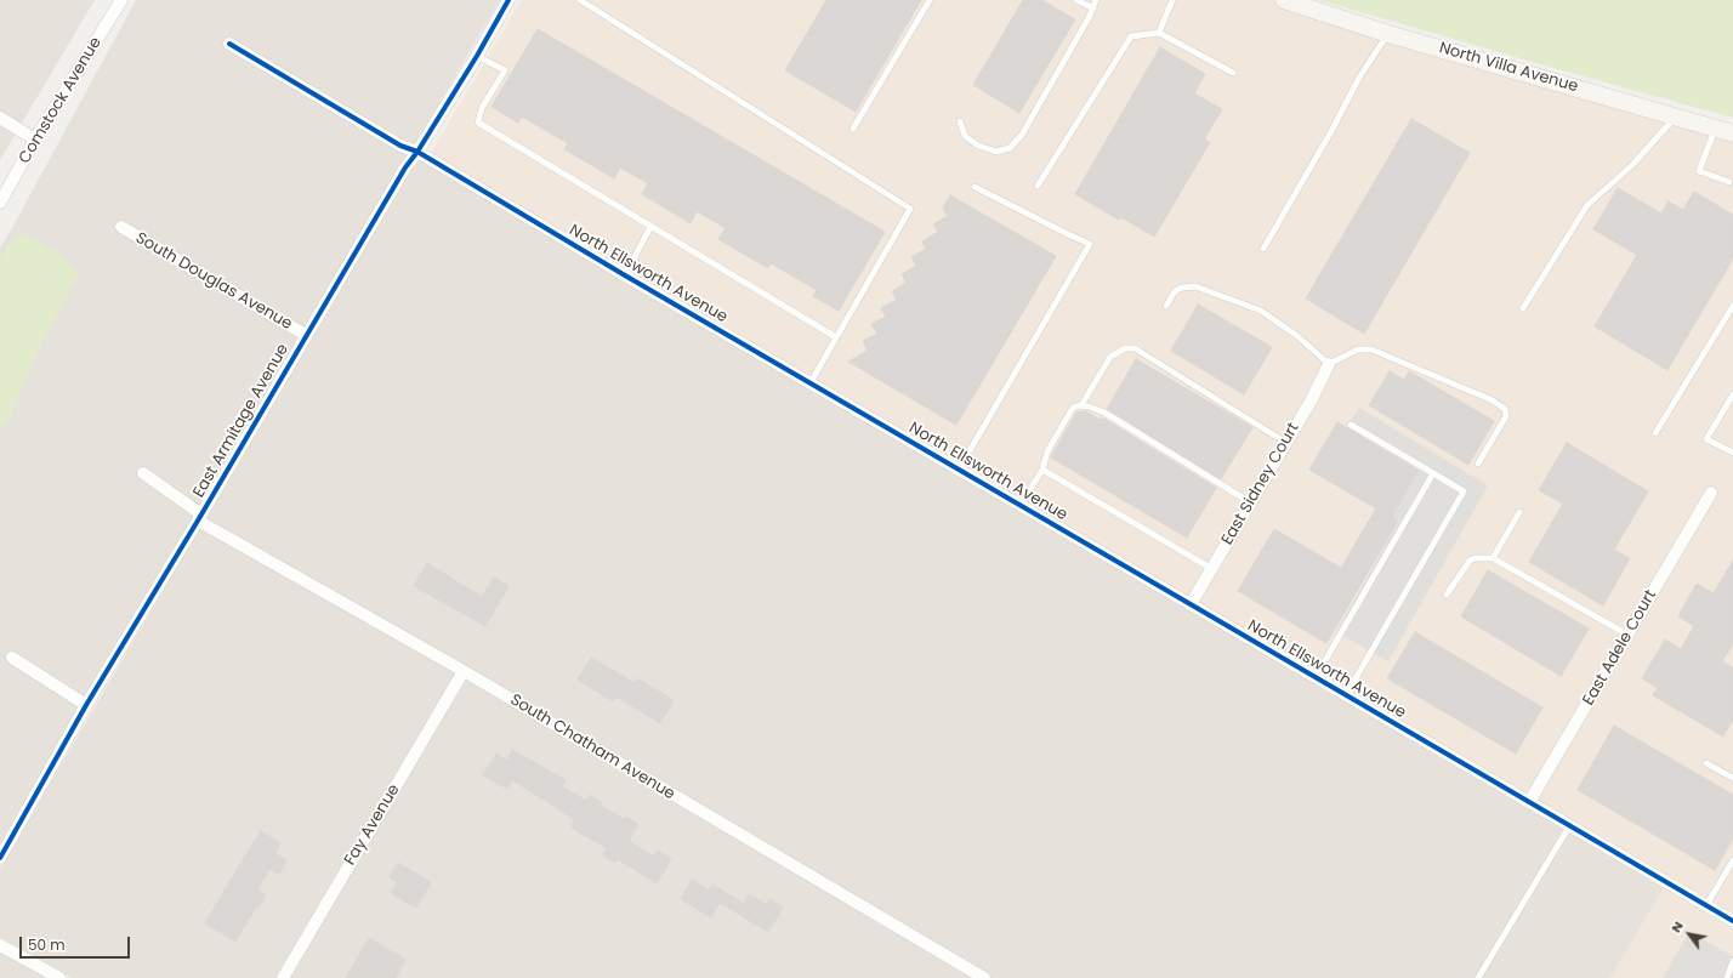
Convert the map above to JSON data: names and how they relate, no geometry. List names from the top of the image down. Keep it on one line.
{"streets":{"main road":["North Villa Avenue"],"street":["Comstock Avenue","North Ellsworth Avenue","South Douglas Avenue","East Armitage Avenue","East Sidney Court","East Adele Court","South Chatham Avenue","Fay Avenue"]},"crossings":[["North Ellsworth Avenue","East Armitage Avenue"],["North Ellsworth Avenue","East Sidney Court"],["North Ellsworth Avenue","East Adele Court"],["South Douglas Avenue","East Armitage Avenue"],["East Armitage Avenue","South Chatham Avenue"],["South Chatham Avenue","Fay Avenue"]],"scale_bar":"50 m","north":"top left"}
